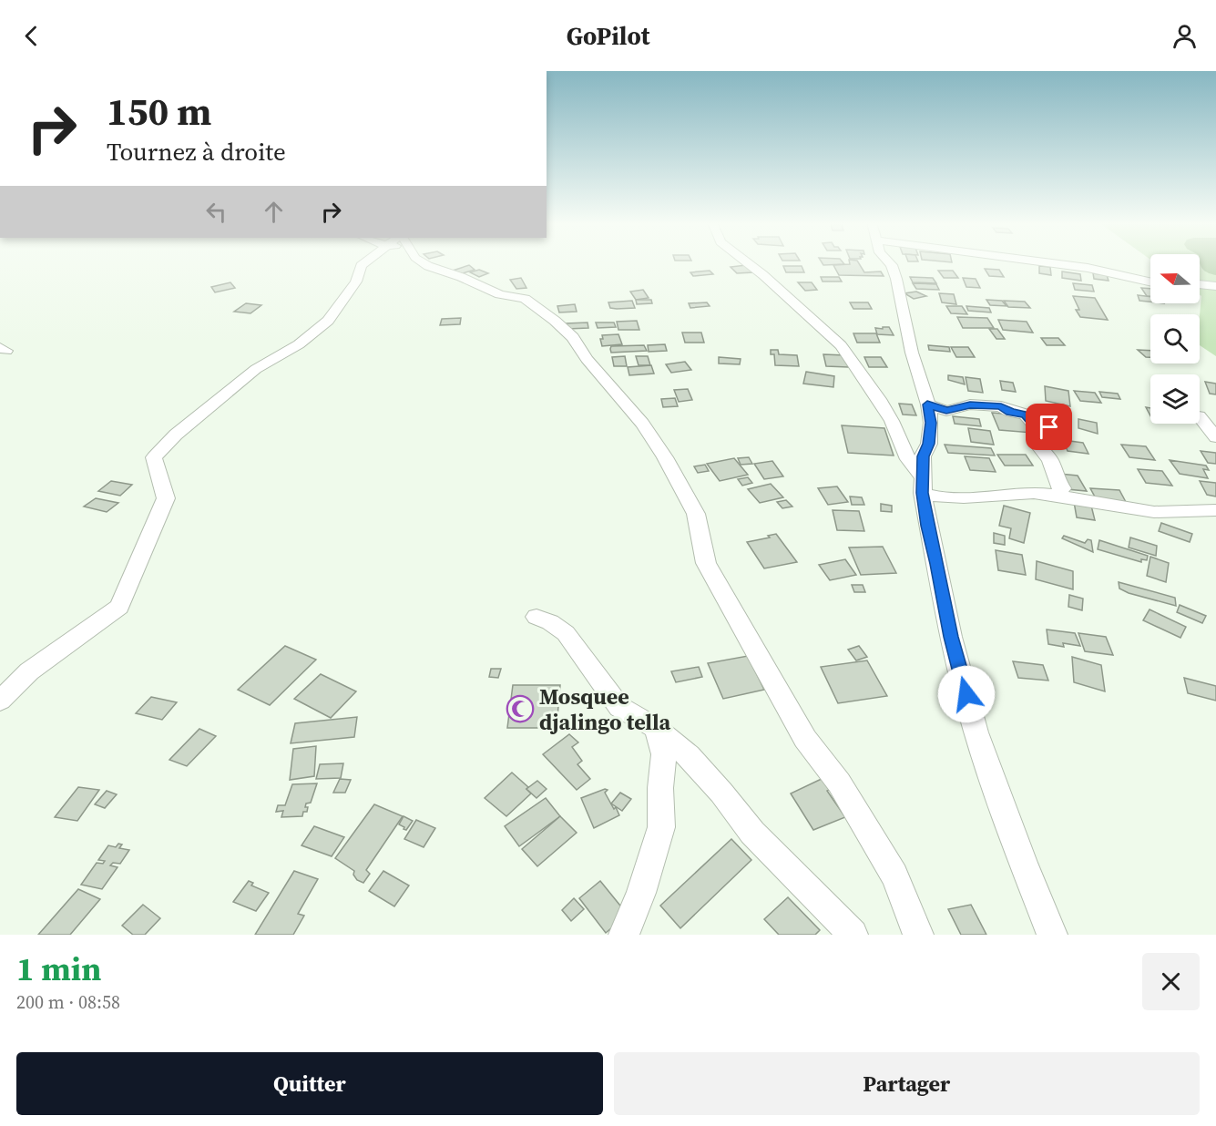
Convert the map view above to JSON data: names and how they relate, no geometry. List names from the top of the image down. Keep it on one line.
{"places":{"mosque":["Mosquee djalingo tella"]},"north":"left","page":{"header":"GoPilot","turn":["150 m","Tournez à droite"],"heading":["1 min","200 m · 08:58"],"buttons":["Quitter","Partager"]}}
